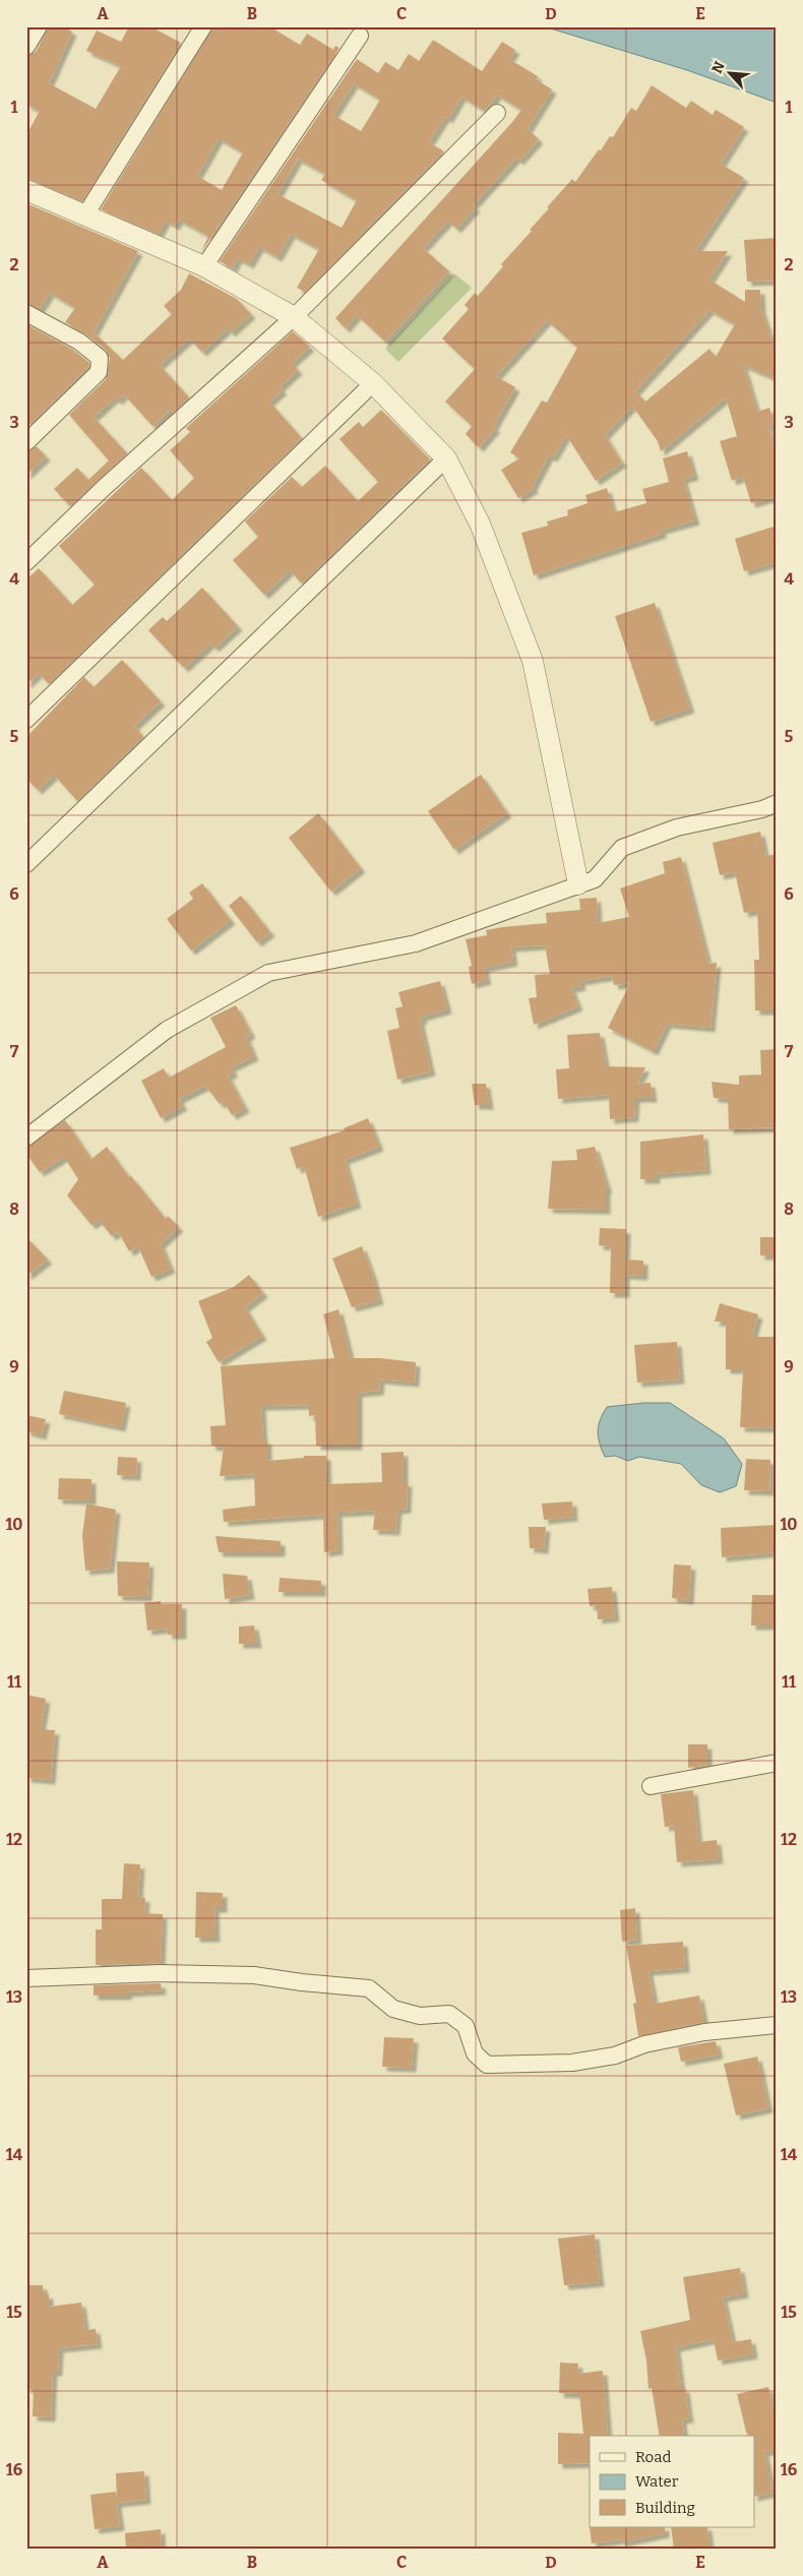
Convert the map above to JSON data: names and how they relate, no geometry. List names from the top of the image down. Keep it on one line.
{"legend":["Road","Water","Building"],"north":"top left","grid":{"columns":["A","B","C","D","E"],"rows":["1","2","3","4","5","6","7","8","9","10","11","12","13","14","15","16"]}}
